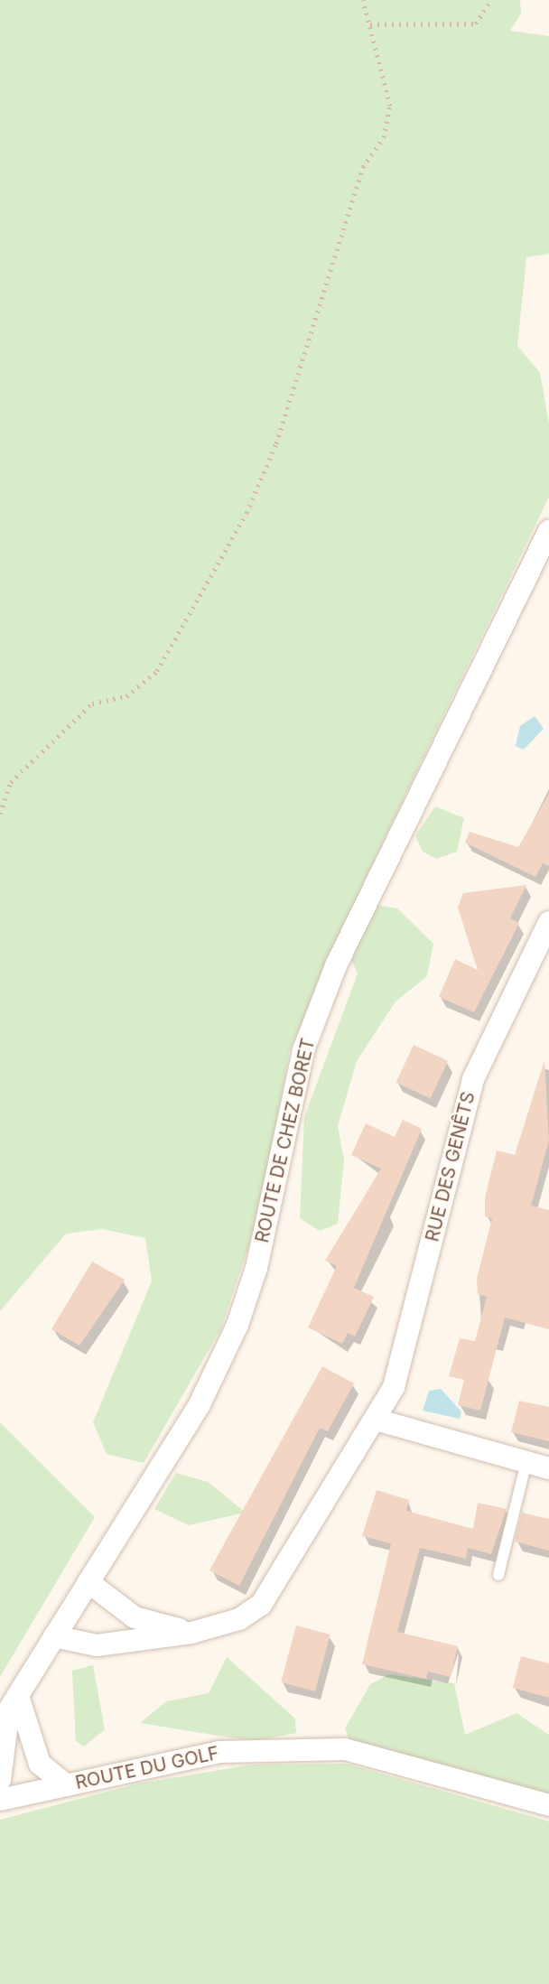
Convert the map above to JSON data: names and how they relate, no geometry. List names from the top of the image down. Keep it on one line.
{"streets":{"street":["ROUTE DE CHEZ BORET","RUE DES GENÊTS","ROUTE DU GOLF"]},"crossings":[["ROUTE DE CHEZ BORET","RUE DES GENÊTS"]]}
